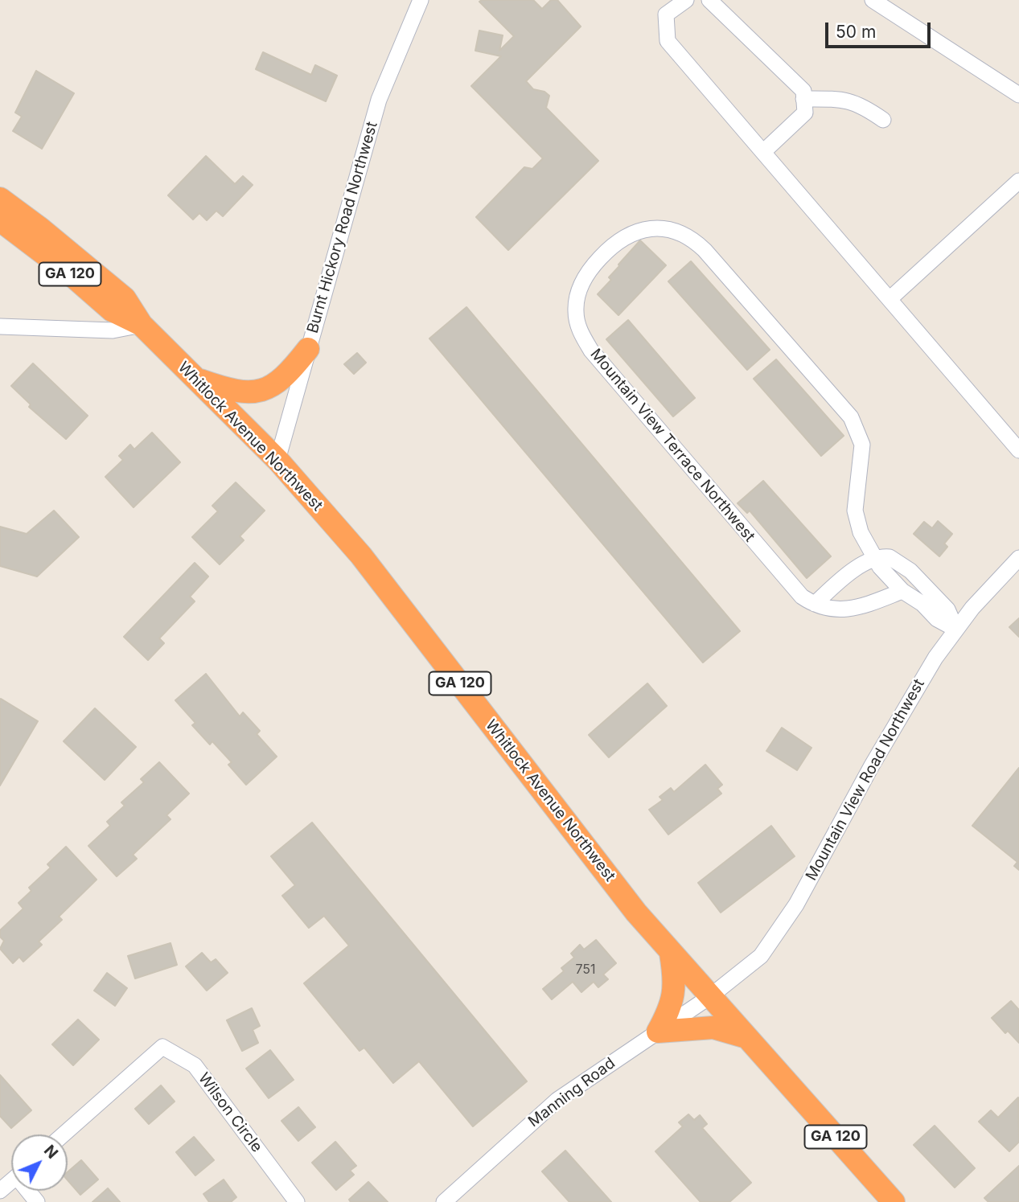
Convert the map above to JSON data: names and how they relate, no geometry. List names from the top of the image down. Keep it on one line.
{"streets":{"highway":["GA 120","Whitlock Avenue Northwest"],"street":["Burnt Hickory Road Northwest","Mountain View Terrace Northwest","Mountain View Road Northwest","Manning Road","Wilson Circle"]},"crossings":[["Burnt Hickory Road Northwest","Whitlock Avenue Northwest"],["Whitlock Avenue Northwest","Mountain View Road Northwest"],["Whitlock Avenue Northwest","Manning Road"],["Mountain View Terrace Northwest","Mountain View Road Northwest"],["Mountain View Road Northwest","Manning Road"]],"house_numbers":["751"],"scale_bar":"50 m","north":"top right"}
